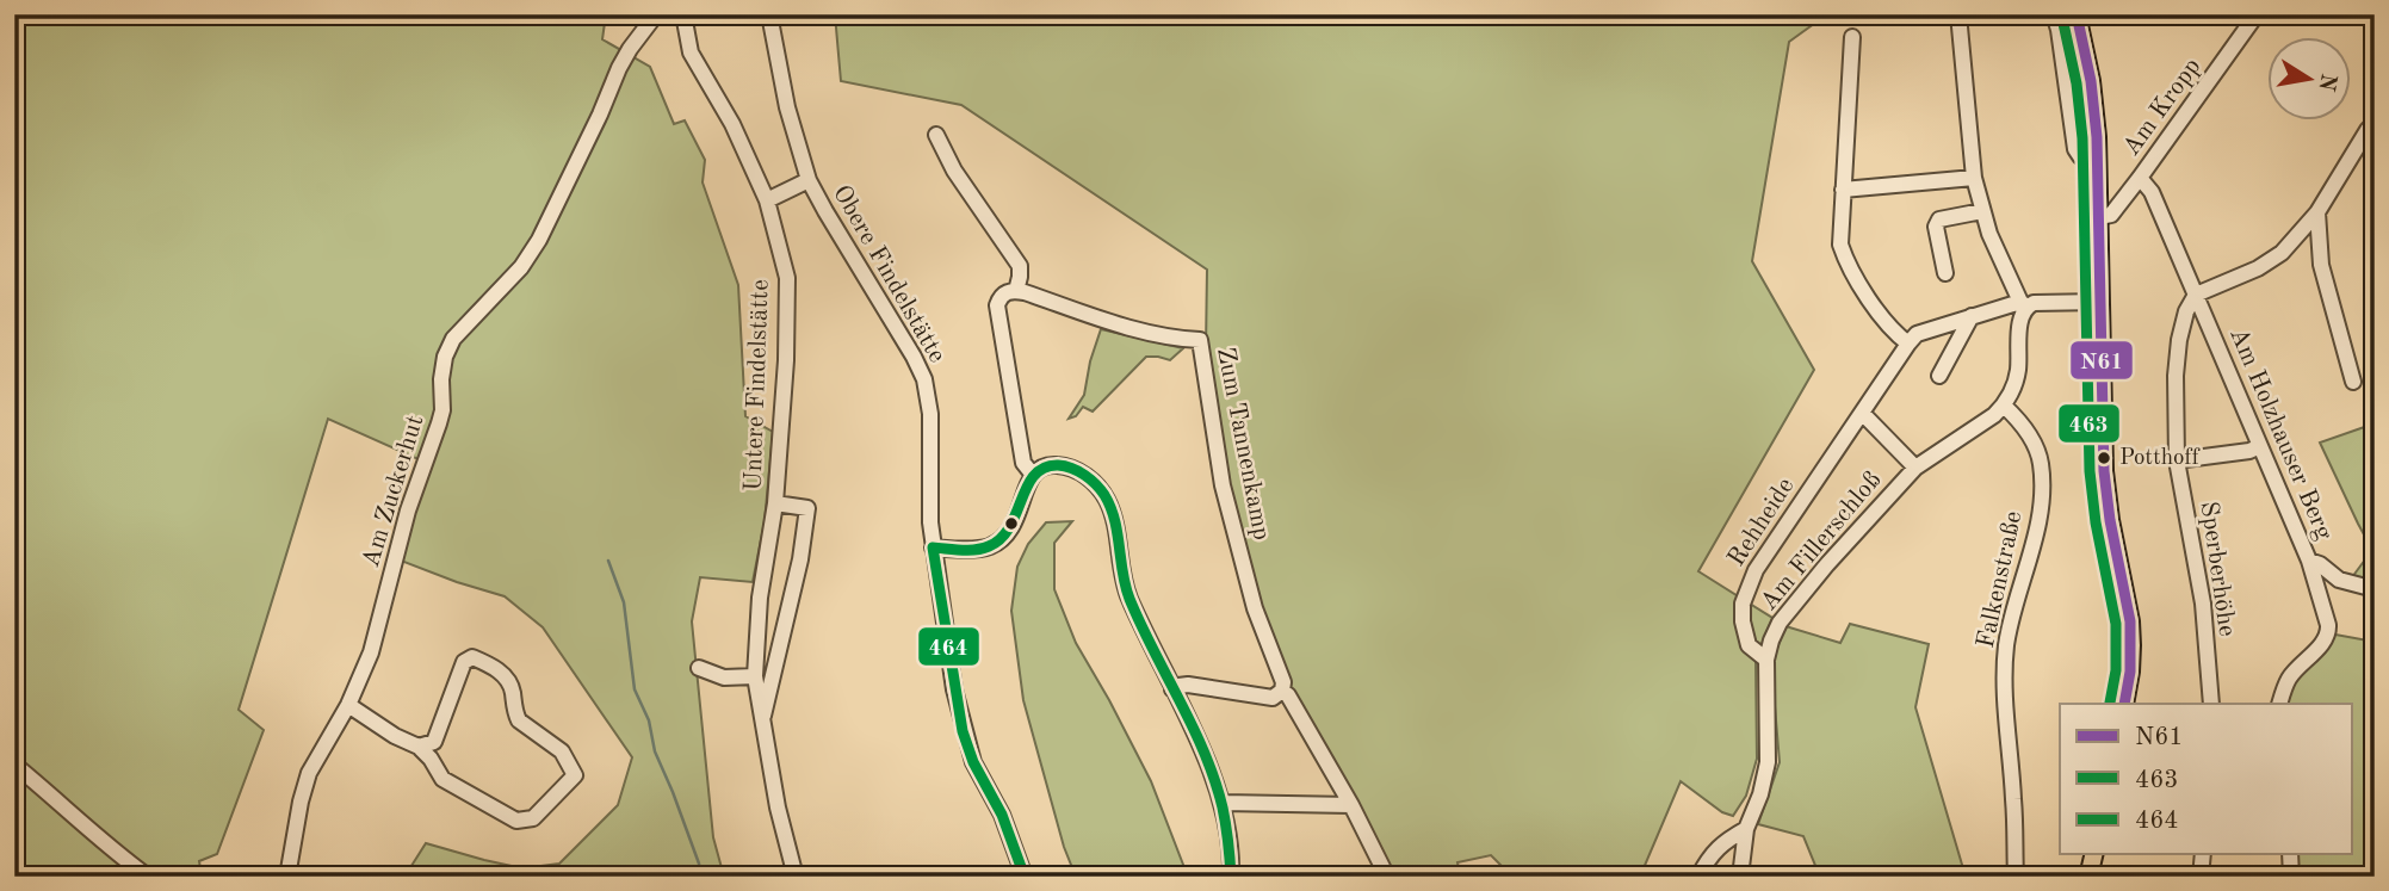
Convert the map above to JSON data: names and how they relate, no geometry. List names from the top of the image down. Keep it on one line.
{"streets":{"street":["Am Kropp","Obere Findelstätte","Untere Findelstätte","Am Holzhauser Berg","Zum Tannenkamp","Am Zuckerhut","Rehheide","Am Fillerschloß","Sperberhöhe","Falkenstraße"]},"crossings":[["Am Kropp","Am Holzhauser Berg"],["Obere Findelstätte","Untere Findelstätte"],["Am Holzhauser Berg","Sperberhöhe"],["Rehheide","Am Fillerschloß"],["Am Fillerschloß","Falkenstraße"]],"places":["Potthoff"],"lines":["transit line N61","transit line 463","transit line 464"],"legend":["N61","463","464"],"north":"right"}
